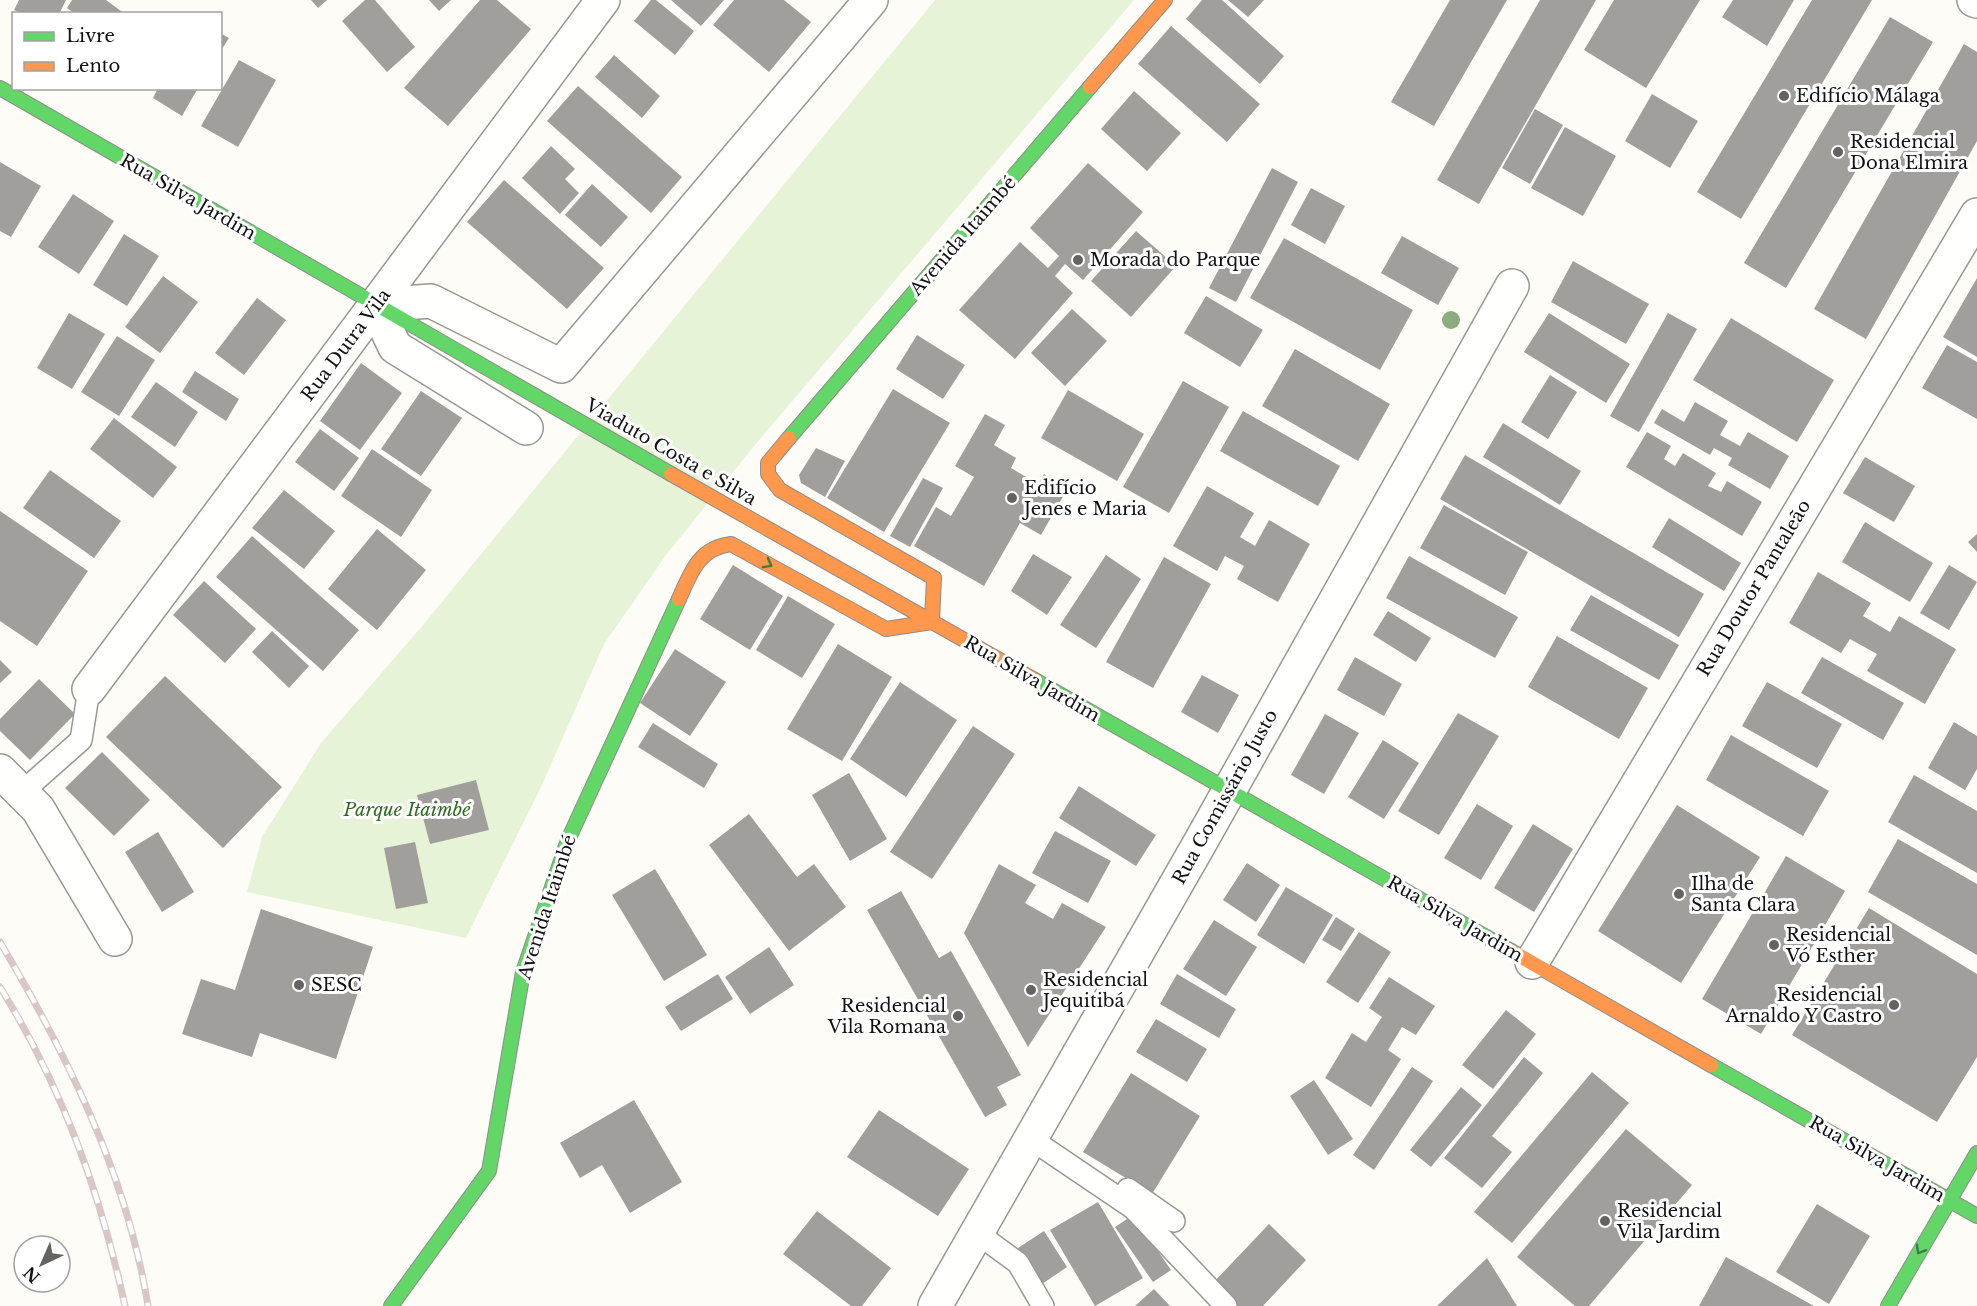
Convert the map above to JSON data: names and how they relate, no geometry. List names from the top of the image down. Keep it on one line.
{"streets":{"street":["Rua Silva Jardim","Avenida Itaimbé","Rua Dutra Vila","Viaduto Costa e Silva","Rua Doutor Pantaleão","Rua Comissário Justo"]},"crossings":[["Rua Silva Jardim","Avenida Itaimbé"],["Rua Silva Jardim","Rua Dutra Vila"],["Rua Silva Jardim","Viaduto Costa e Silva"],["Rua Silva Jardim","Rua Doutor Pantaleão"],["Rua Silva Jardim","Rua Comissário Justo"]],"one_way":["Avenida Itaimbé"],"parks":["Parque Itaimbé"],"places":["Edifício Málaga","Residencial Dona Elmira","Morada do Parque","Edifício Jenes e Maria","Ilha de Santa Clara","Residencial Vó Esther","SESC","Residencial Jequitibá","Residencial Arnaldo Y Castro","Residencial Vila Romana","Residencial Vila Jardim"],"legend":["Livre","Lento"],"north":"bottom left"}
